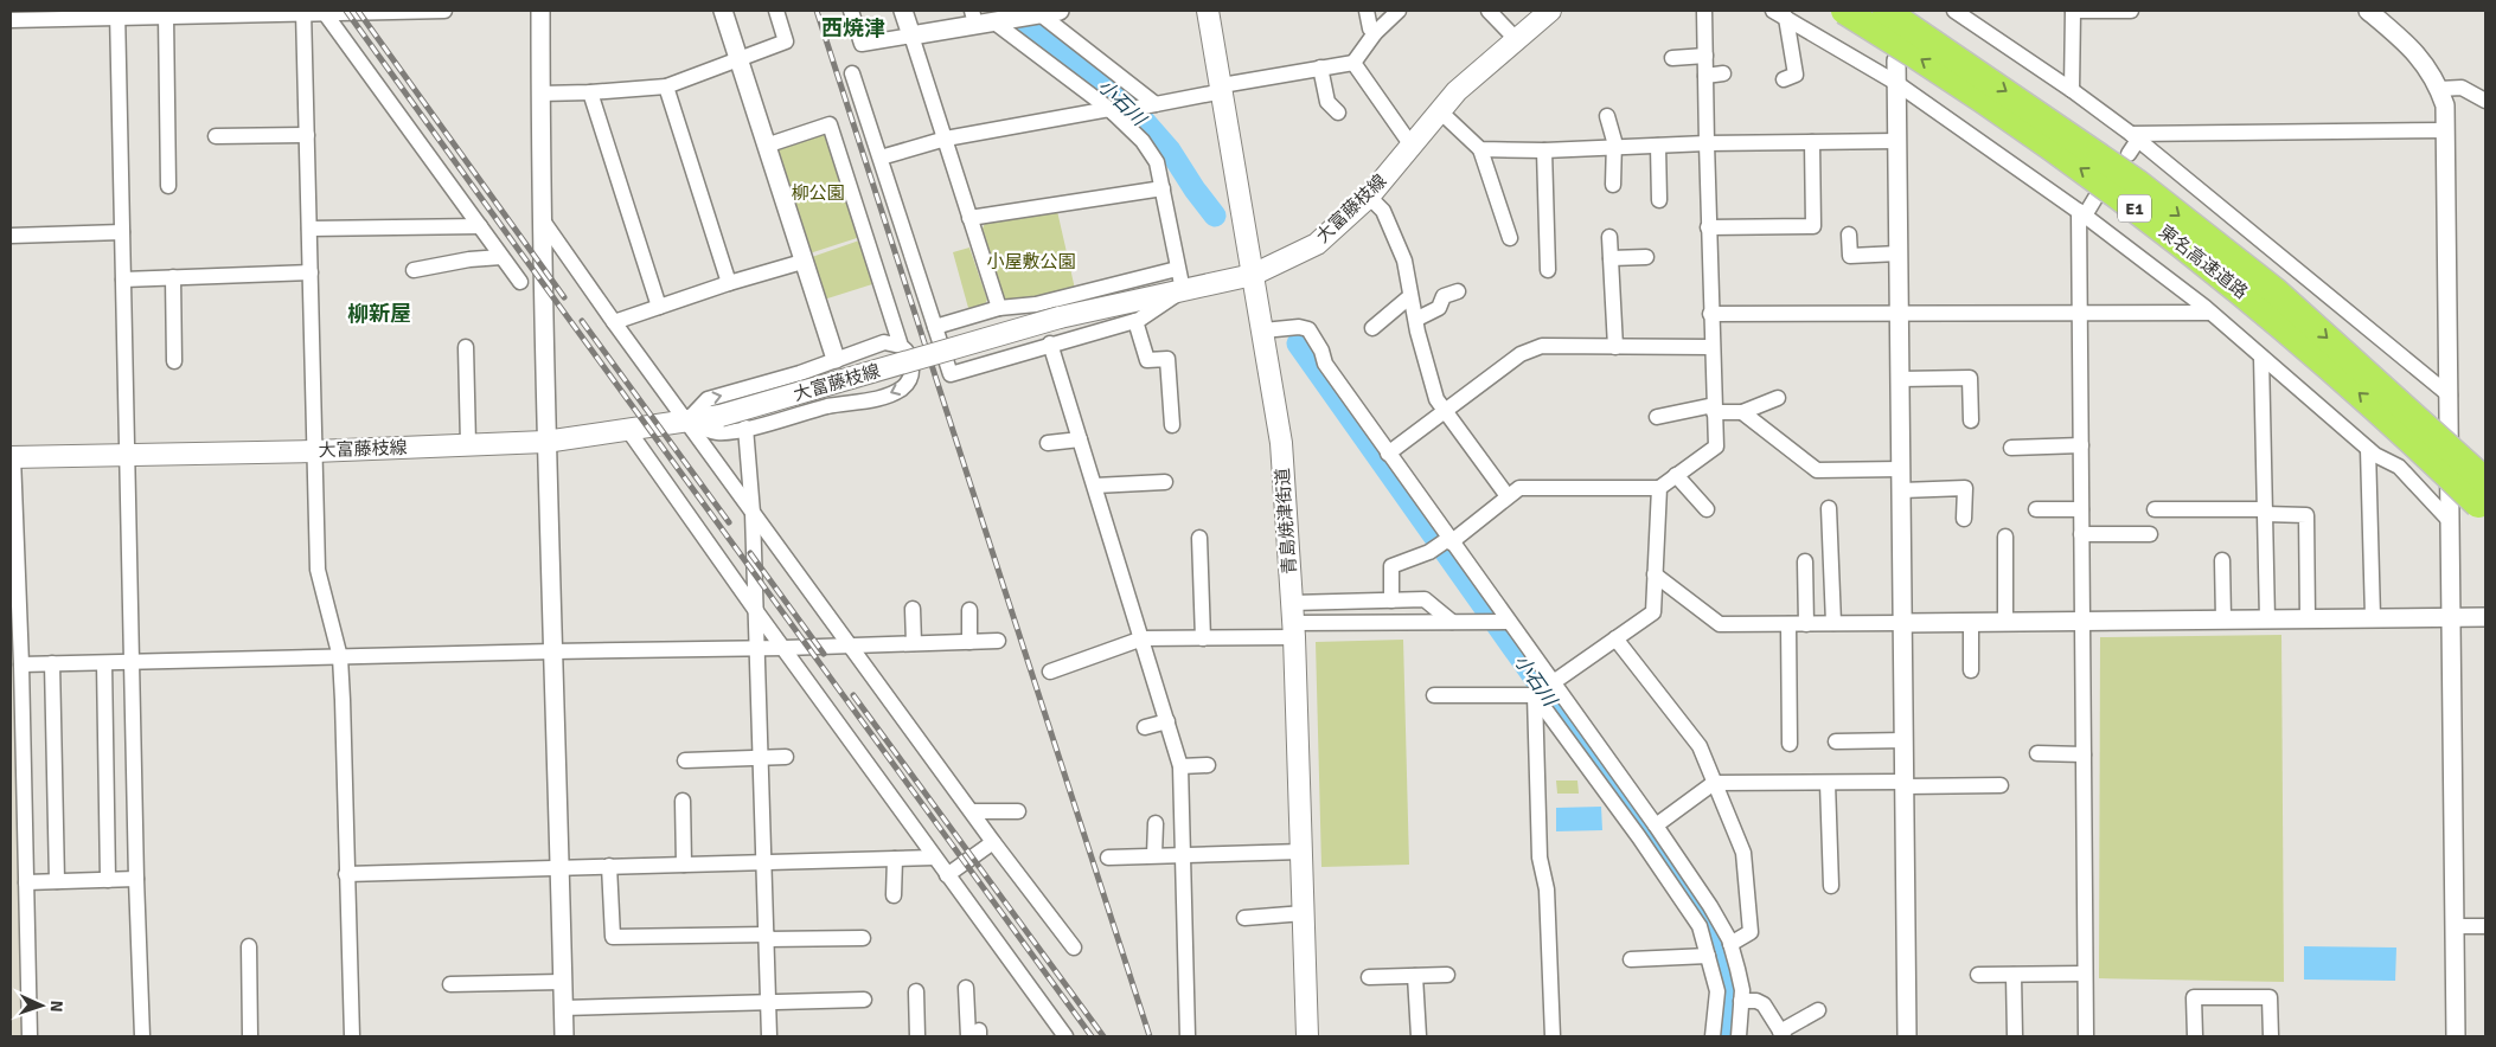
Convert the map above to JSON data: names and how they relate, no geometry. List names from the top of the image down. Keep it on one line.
{"streets":{"highway":["E1","東名高速道路"],"main road":["大富藤枝線","青島焼津街道"]},"crossings":[["大富藤枝線","青島焼津街道"]],"districts":["西焼津","柳新屋"],"water":["小石川"],"parks":["柳公園","小屋敷公園"],"north":"right"}
